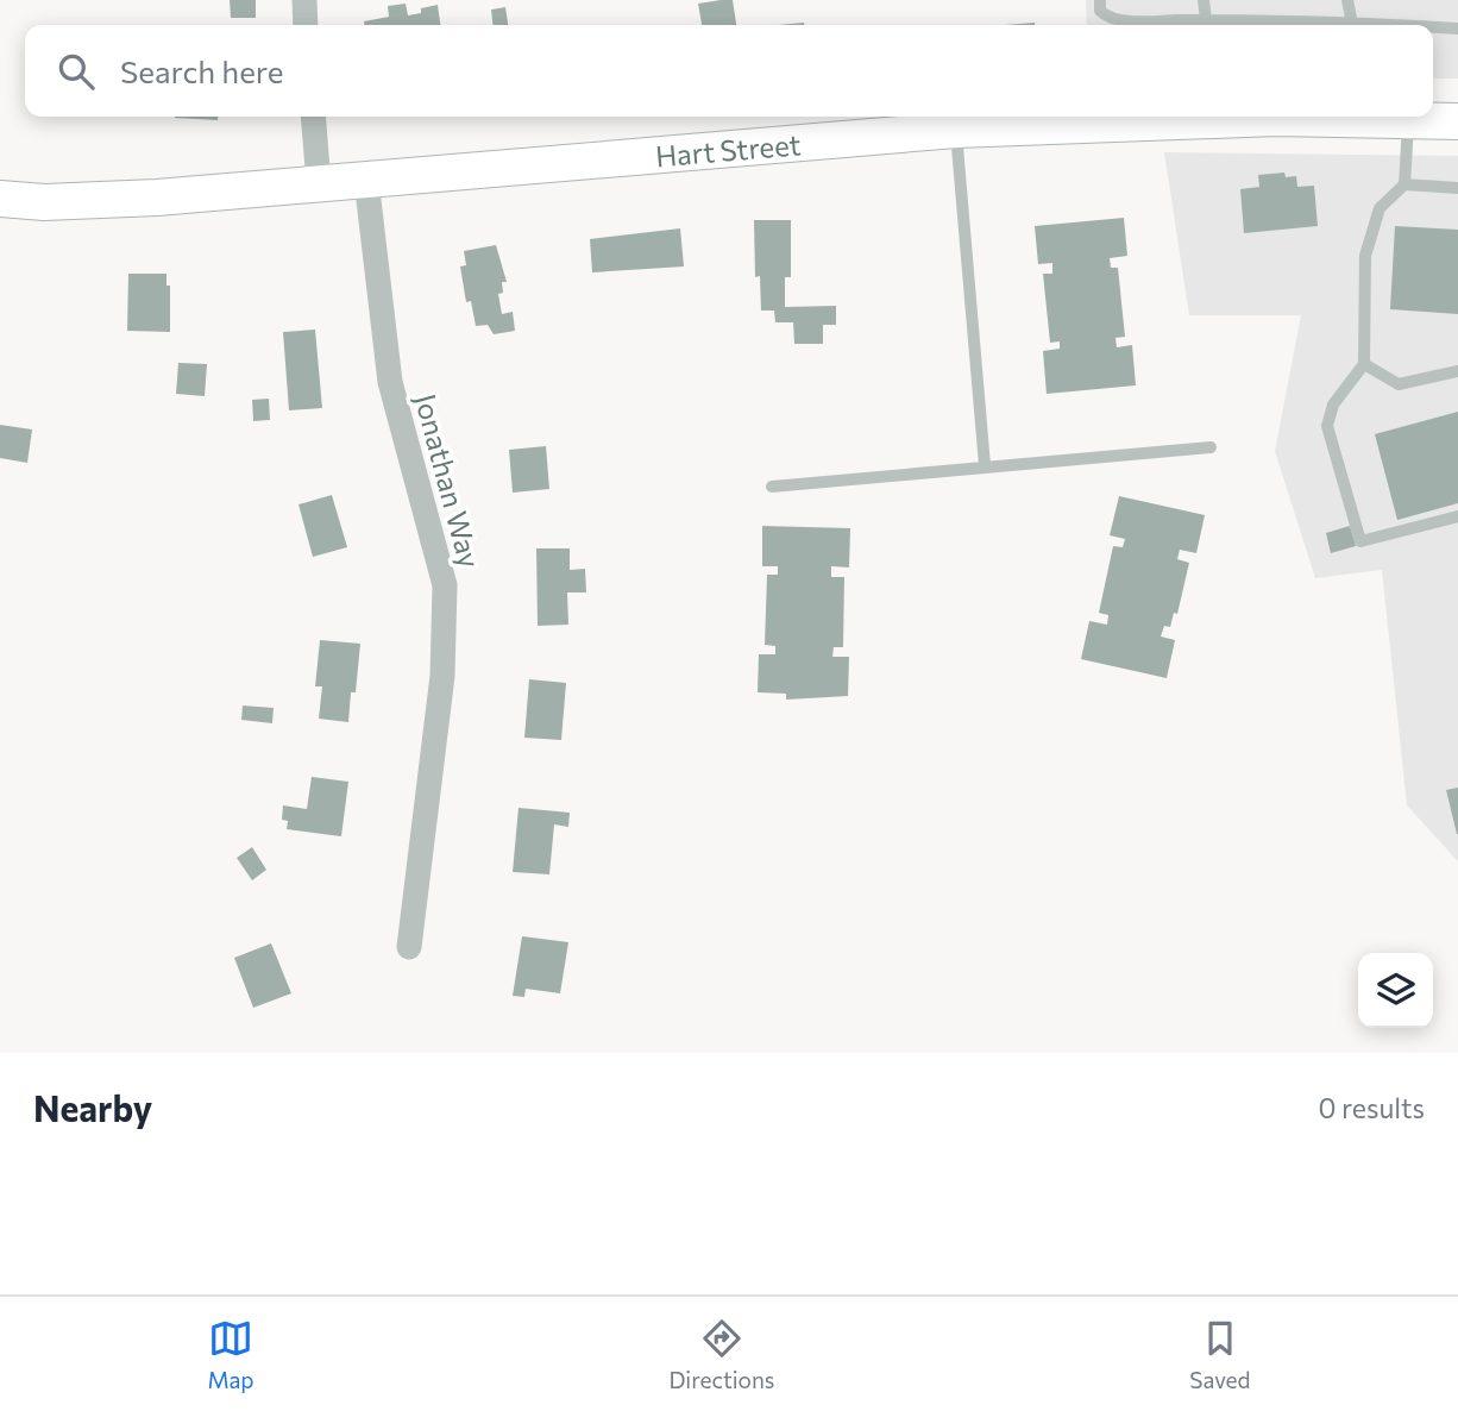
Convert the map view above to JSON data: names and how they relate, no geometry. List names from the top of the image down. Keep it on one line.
{"streets":{"street":["Hart Street","Jonathan Way"]},"crossings":[["Hart Street","Jonathan Way"]],"page":{"search":"Search here","heading":["Nearby","0 results"],"nav":["Map","Directions","Saved"]}}
